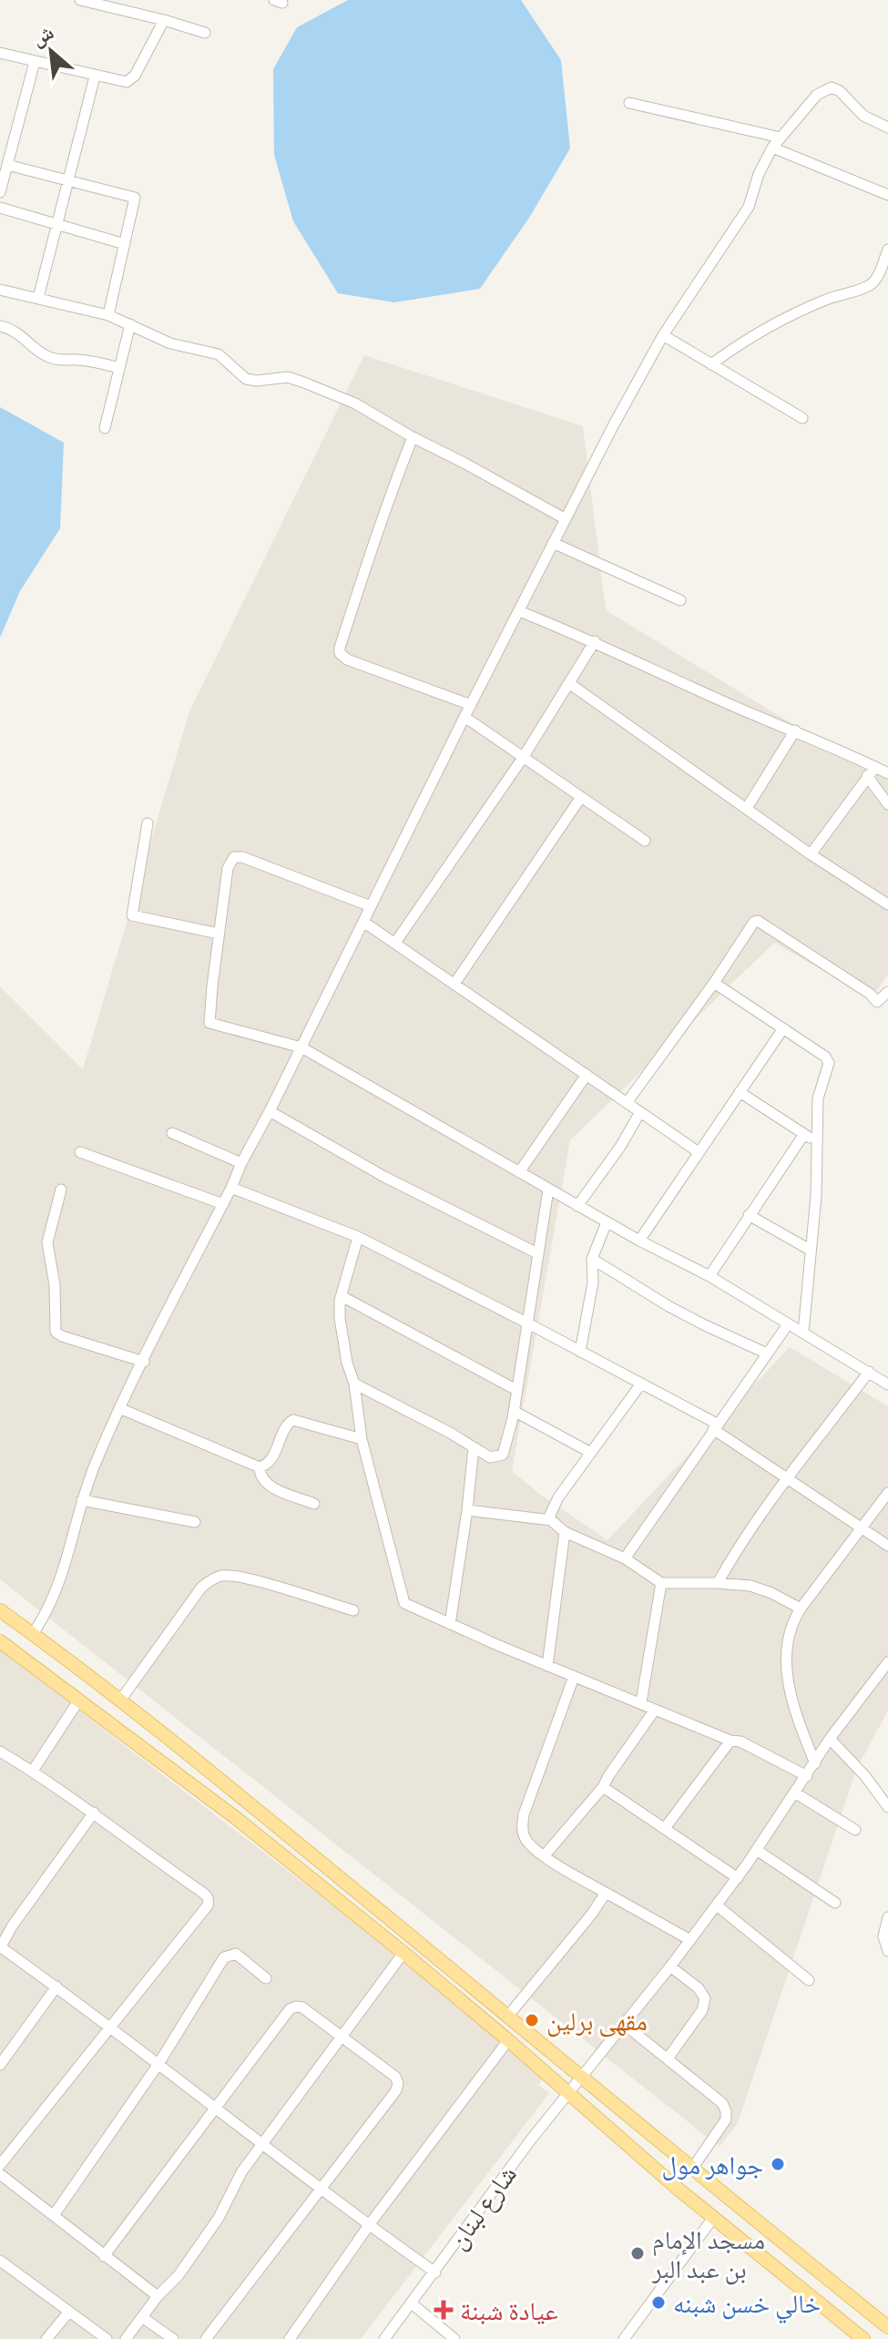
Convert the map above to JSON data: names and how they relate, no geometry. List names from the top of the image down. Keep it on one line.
{"streets":{"street":["شارع لبنان"]},"places":{"other":["مقهى برلين","جواهر مول","مسجد الإمام بن عبد البر","خالي خسن شبنه"],"health":["عيادة شبنة"]},"north":"top left"}
